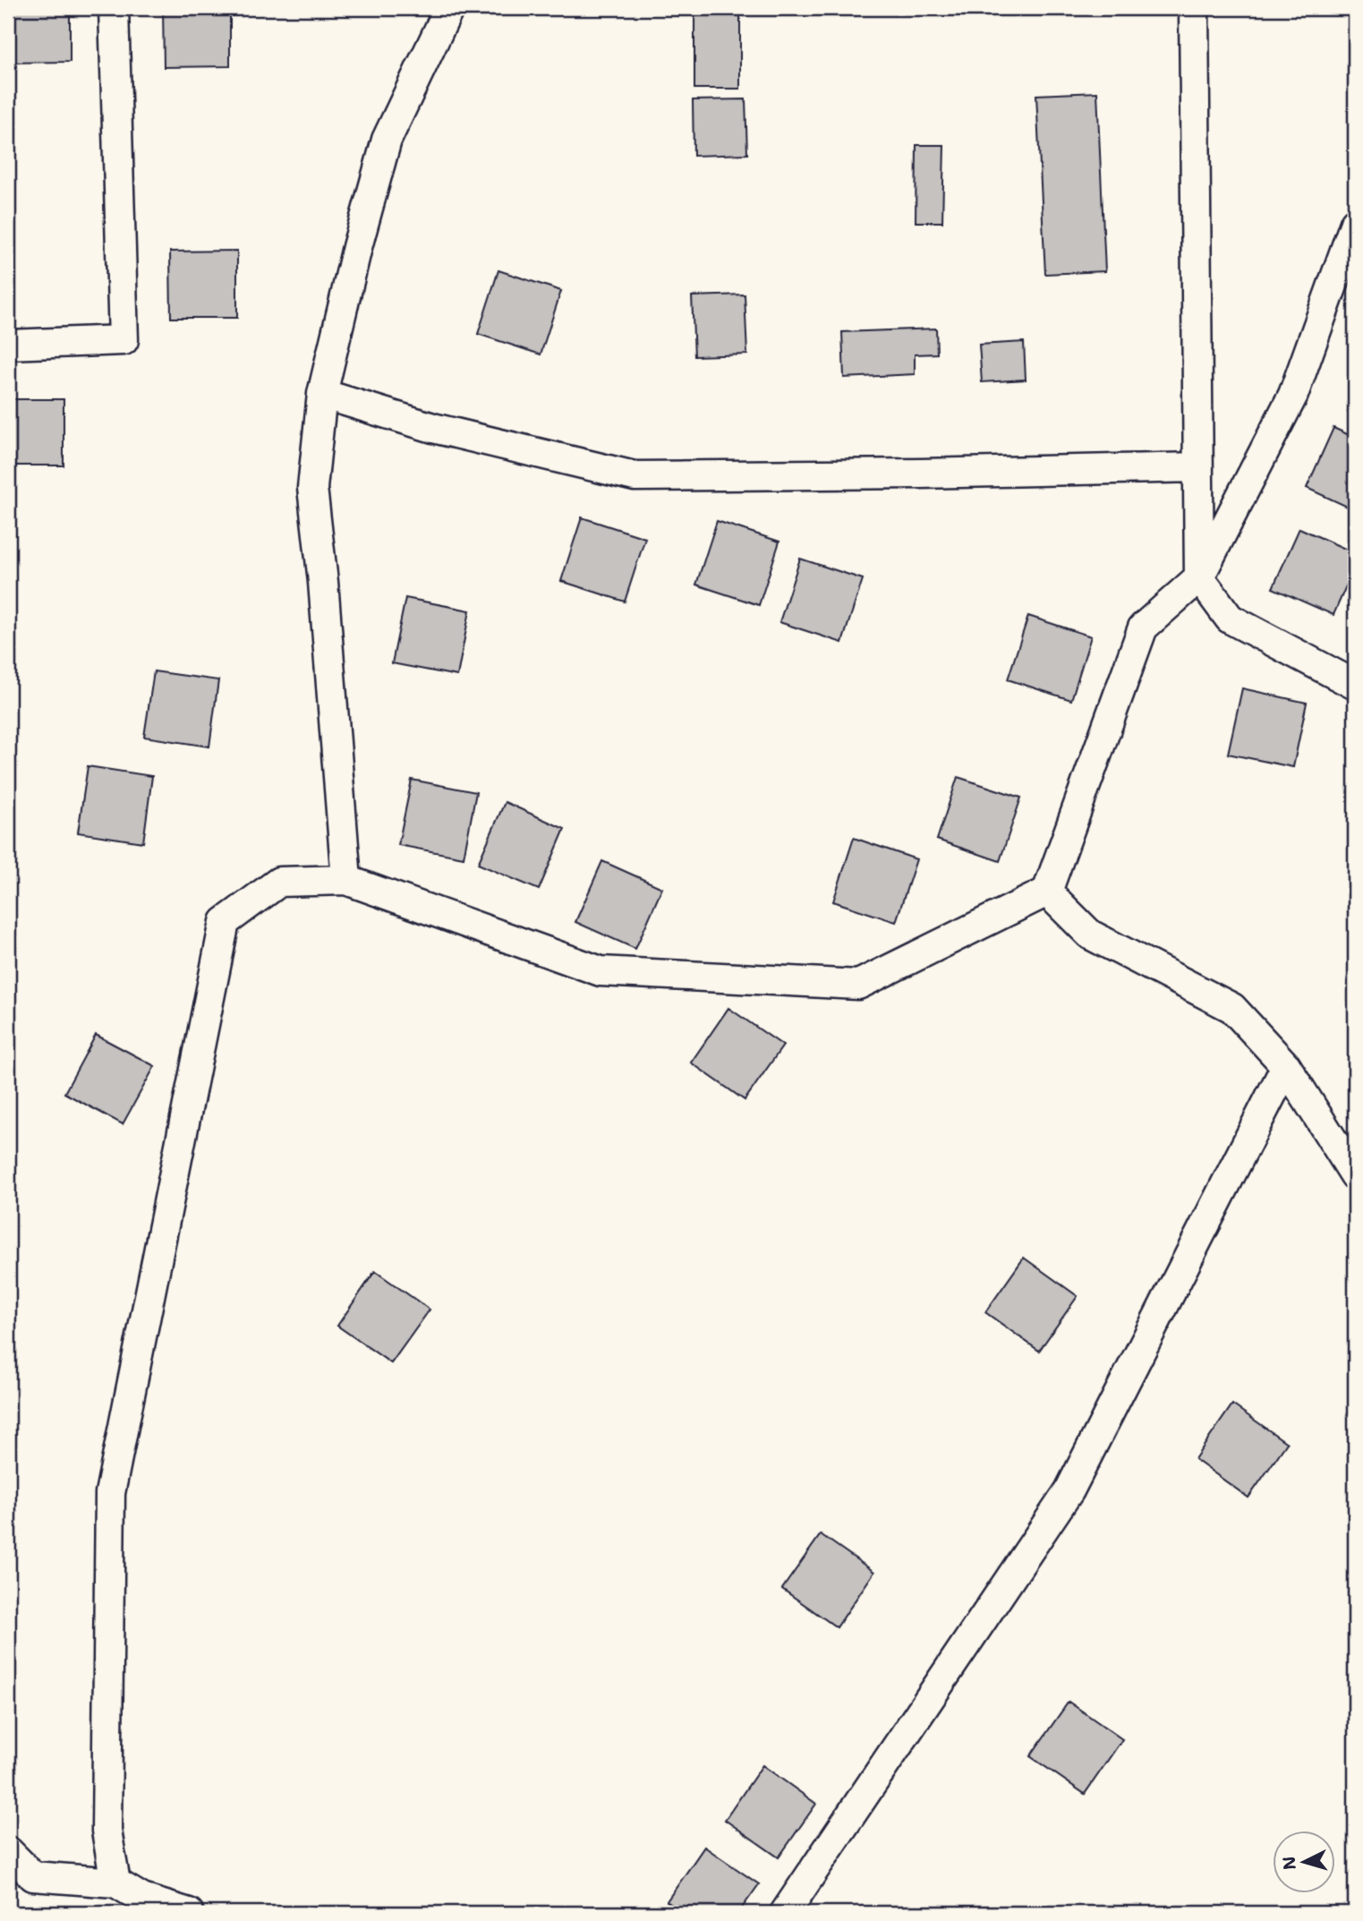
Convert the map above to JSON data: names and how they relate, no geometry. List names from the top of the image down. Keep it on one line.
{"north":"left"}
